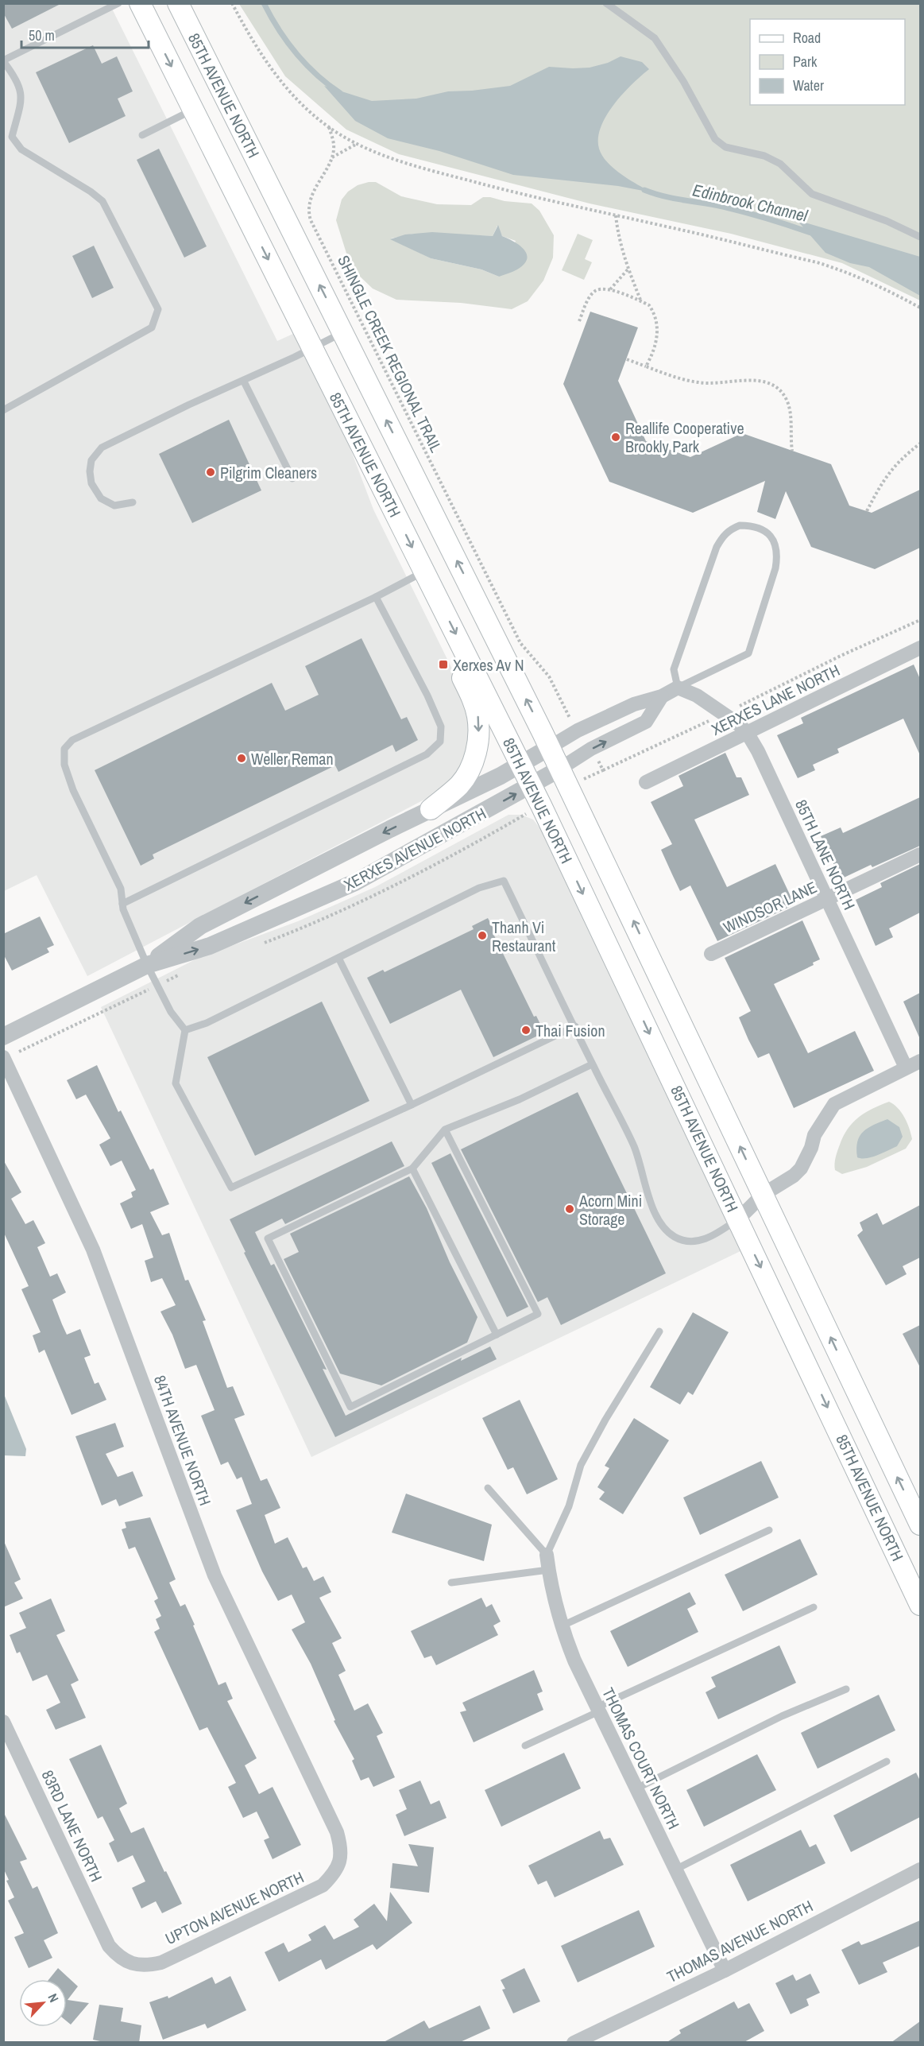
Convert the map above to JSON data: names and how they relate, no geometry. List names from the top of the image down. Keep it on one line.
{"streets":{"main road":["85TH AVENUE NORTH"],"street":["XERXES LANE NORTH","XERXES AVENUE NORTH","85TH LANE NORTH","WINDSOR LANE","84TH AVENUE NORTH","THOMAS COURT NORTH","83RD LANE NORTH","UPTON AVENUE NORTH","THOMAS AVENUE NORTH"],"path":["SHINGLE CREEK REGIONAL TRAIL"]},"crossings":[["85TH AVENUE NORTH","XERXES AVENUE NORTH"],["XERXES LANE NORTH","85TH LANE NORTH"],["XERXES AVENUE NORTH","85TH LANE NORTH"],["85TH LANE NORTH","WINDSOR LANE"],["84TH AVENUE NORTH","UPTON AVENUE NORTH"],["THOMAS COURT NORTH","THOMAS AVENUE NORTH"],["83RD LANE NORTH","UPTON AVENUE NORTH"]],"water":["Edinbrook Channel"],"places":{"other":["Reallife Cooperative Brookly Park","Pilgrim Cleaners","Weller Reman","Thanh Vi Restaurant","Thai Fusion","Acorn Mini Storage"],"transit":["Xerxes Av N"]},"legend":["Road","Park","Water"],"scale_bar":"50 m","north":"top right"}
